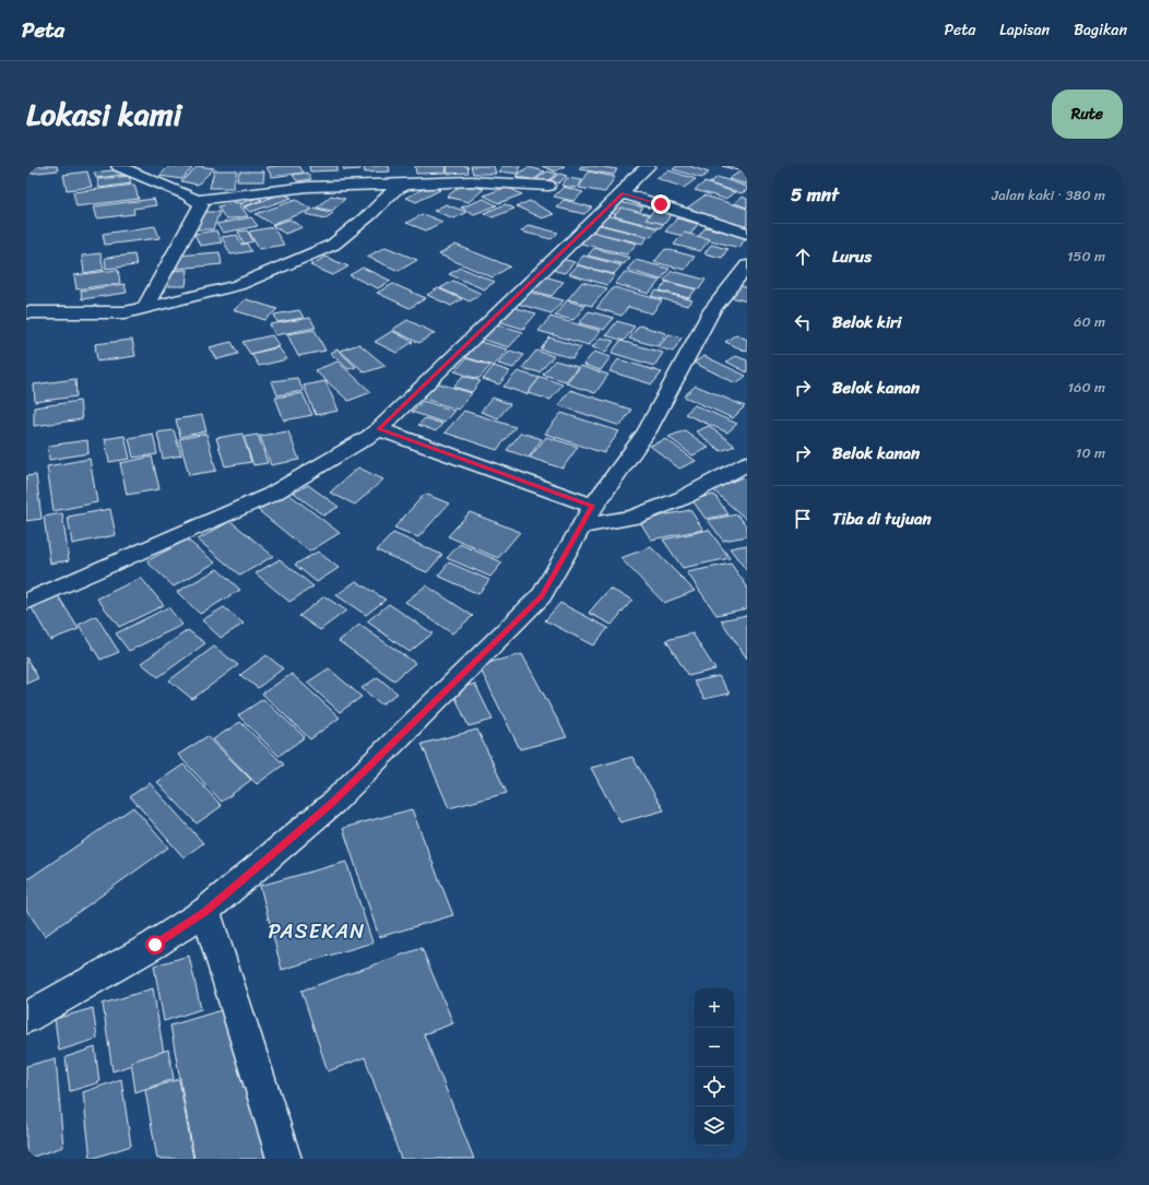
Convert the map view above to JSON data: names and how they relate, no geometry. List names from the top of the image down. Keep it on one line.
{"districts":["PASEKAN"],"page":{"header":"Peta","nav":["Peta","Lapisan","Bagikan"],"title":"Lokasi kami","buttons":"Rute","heading":["5 mnt","Jalan kaki · 380 m"],"list":[["Lurus","150 m"],["Belok kiri","60 m"],["Belok kanan","160 m"],["Belok kanan","10 m"],"Tiba di tujuan"],"map_buttons":["+","−"]}}
